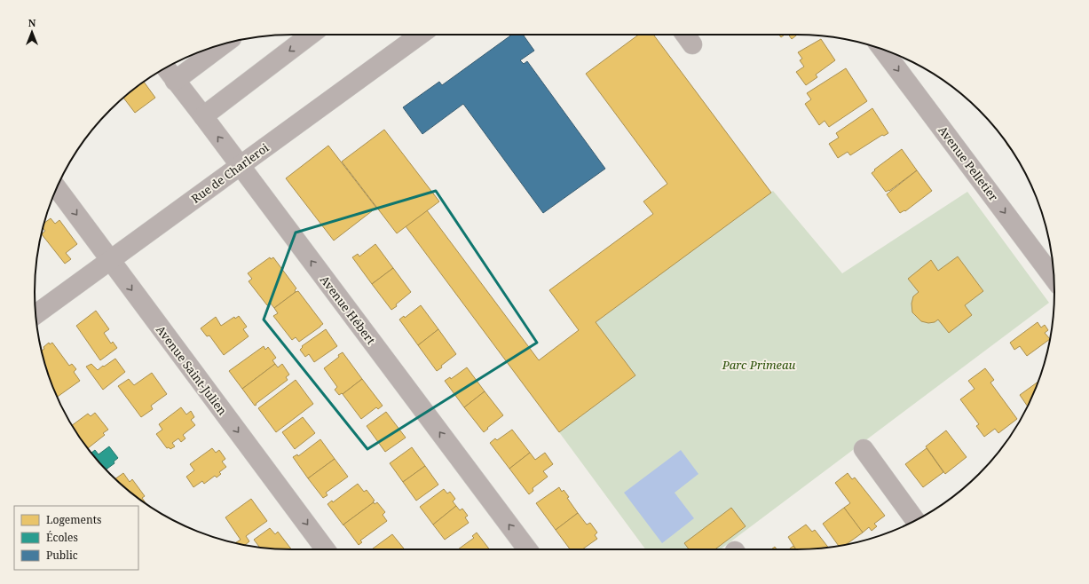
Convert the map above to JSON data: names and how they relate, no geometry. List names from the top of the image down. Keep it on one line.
{"streets":{"street":["Avenue Pelletier","Rue de Charleroi","Avenue Hébert","Avenue Saint-Julien"]},"crossings":[["Rue de Charleroi","Avenue Hébert"],["Rue de Charleroi","Avenue Saint-Julien"]],"one_way":["Avenue Pelletier","Avenue Hébert","Avenue Saint-Julien"],"parks":["Parc Primeau"],"legend":["Logements","Écoles","Public"],"north":"top"}
